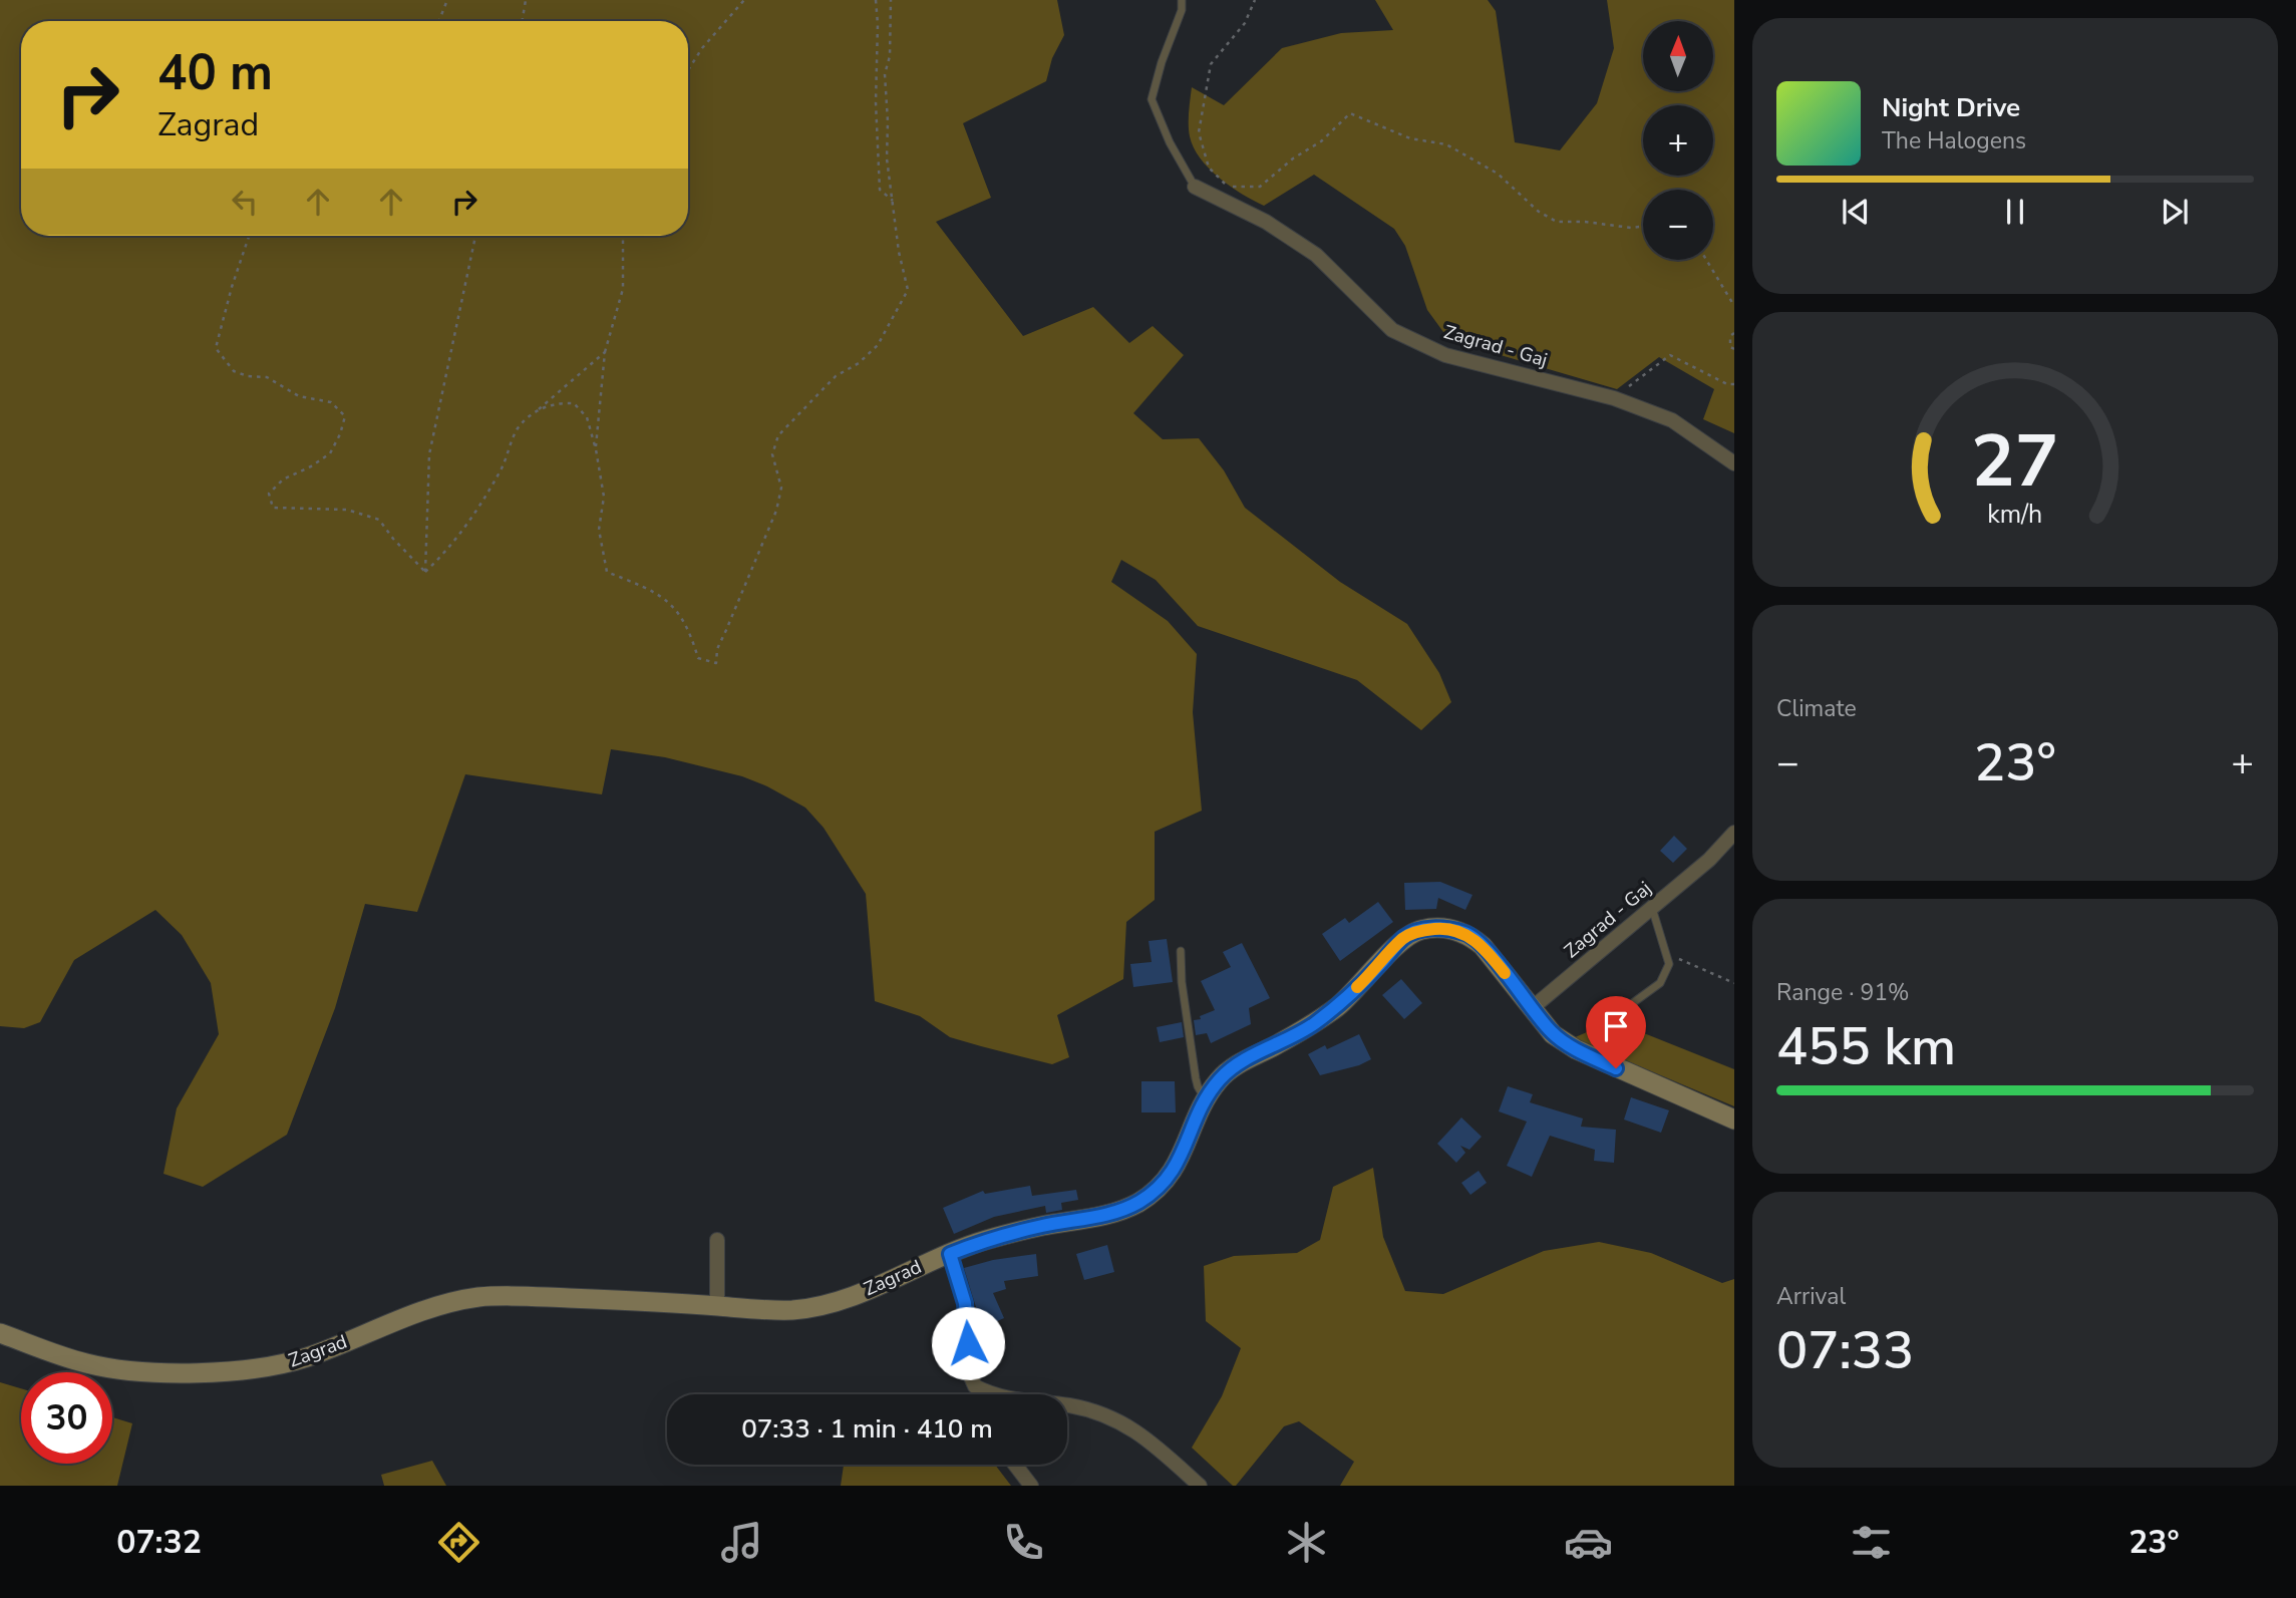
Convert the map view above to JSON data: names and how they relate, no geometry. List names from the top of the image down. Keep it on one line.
{"streets":{"main road":["Zagrad"],"street":["Zagrad - Gaj"]},"crossings":[["Zagrad - Gaj","Zagrad"]],"north":"top","page":{"map_buttons":["+","−"],"turn":["40 m","Zagrad"],"song":["Night Drive","The Halogens"],"tile":["Climate",["Range · 91%","455 km"],["Arrival","07:33"]],"heat":["−","23°","+"],"limit":"30","trip":"07:33 · 1 min · 410 m","tabs":["07:32","23°"],"gauge":["27","km/h"]}}
